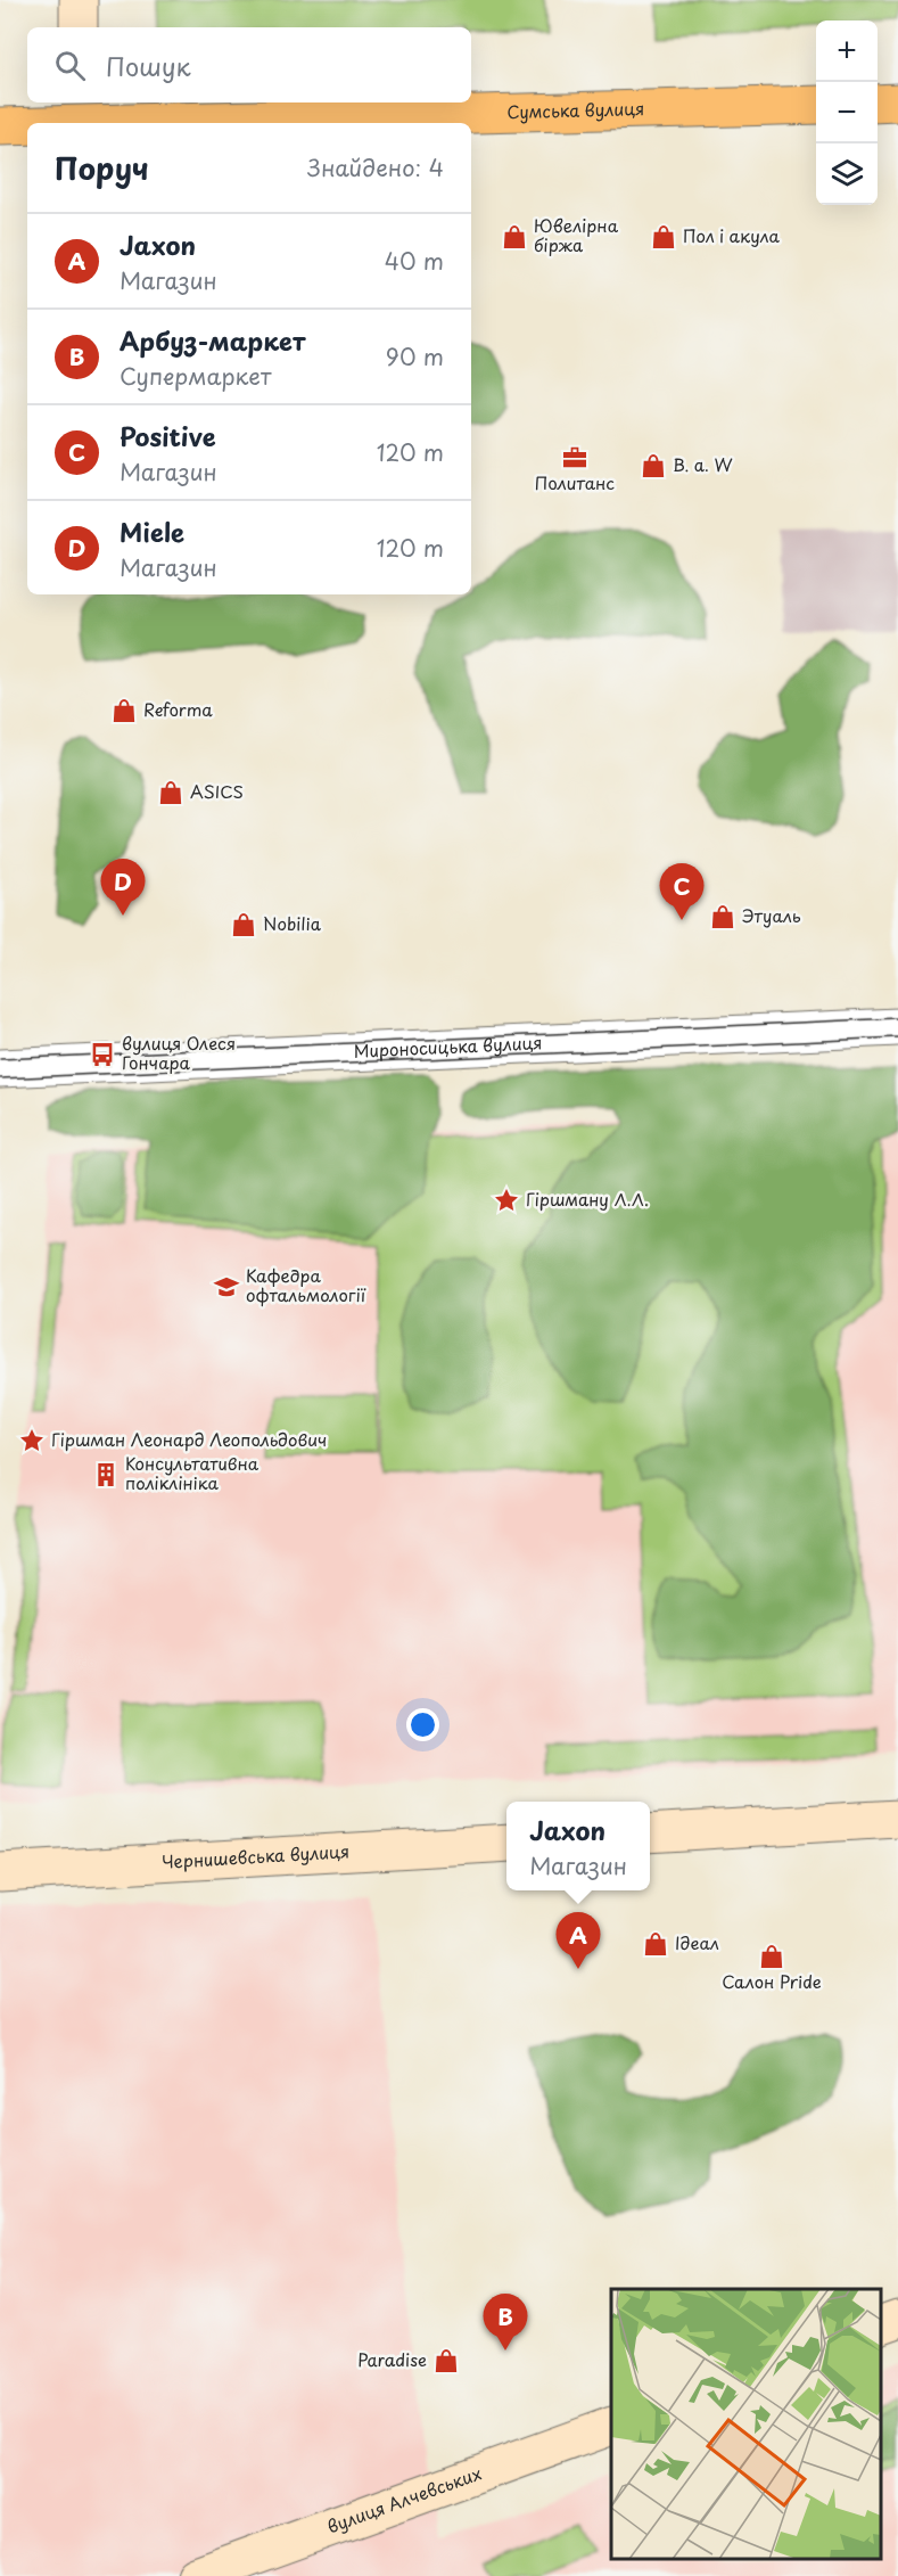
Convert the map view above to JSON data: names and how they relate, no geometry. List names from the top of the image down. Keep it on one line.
{"streets":{"main road":["Сумська вулиця"],"street":["Мироносицька вулиця","Чернишевська вулиця","вулиця Алчевських"]},"places":{"shop":["Ювелірна біржа","Пол і акула","B. a. W","Reforma","ASICS","Этуаль","Nobilia","Ідеал","Салон Pride","Paradise"],"office":["Политанс"],"bus stop":["вулиця Олеся Гончара"],"place":["Гіршману Л.Л.","Гіршман Леонард Леопольдович"],"school or university":["Кафедра офтальмології"],"building":["Консультативна поліклініка"]},"page":{"map_buttons":["+","−"],"search":"Пошук","heading":["Поруч","Знайдено: 4"],"list":[{"mark":"A","name":"Jaxon","note":"Магазин","value":"40 m"},{"mark":"B","name":"Арбуз-маркет","note":"Супермаркет","value":"90 m"},{"mark":"C","name":"Positive","note":"Магазин","value":"120 m"},{"mark":"D","name":"Miele","note":"Магазин","value":"120 m"}],"pins":["D","C","A","B"],"popup":["Jaxon","Магазин"]}}
